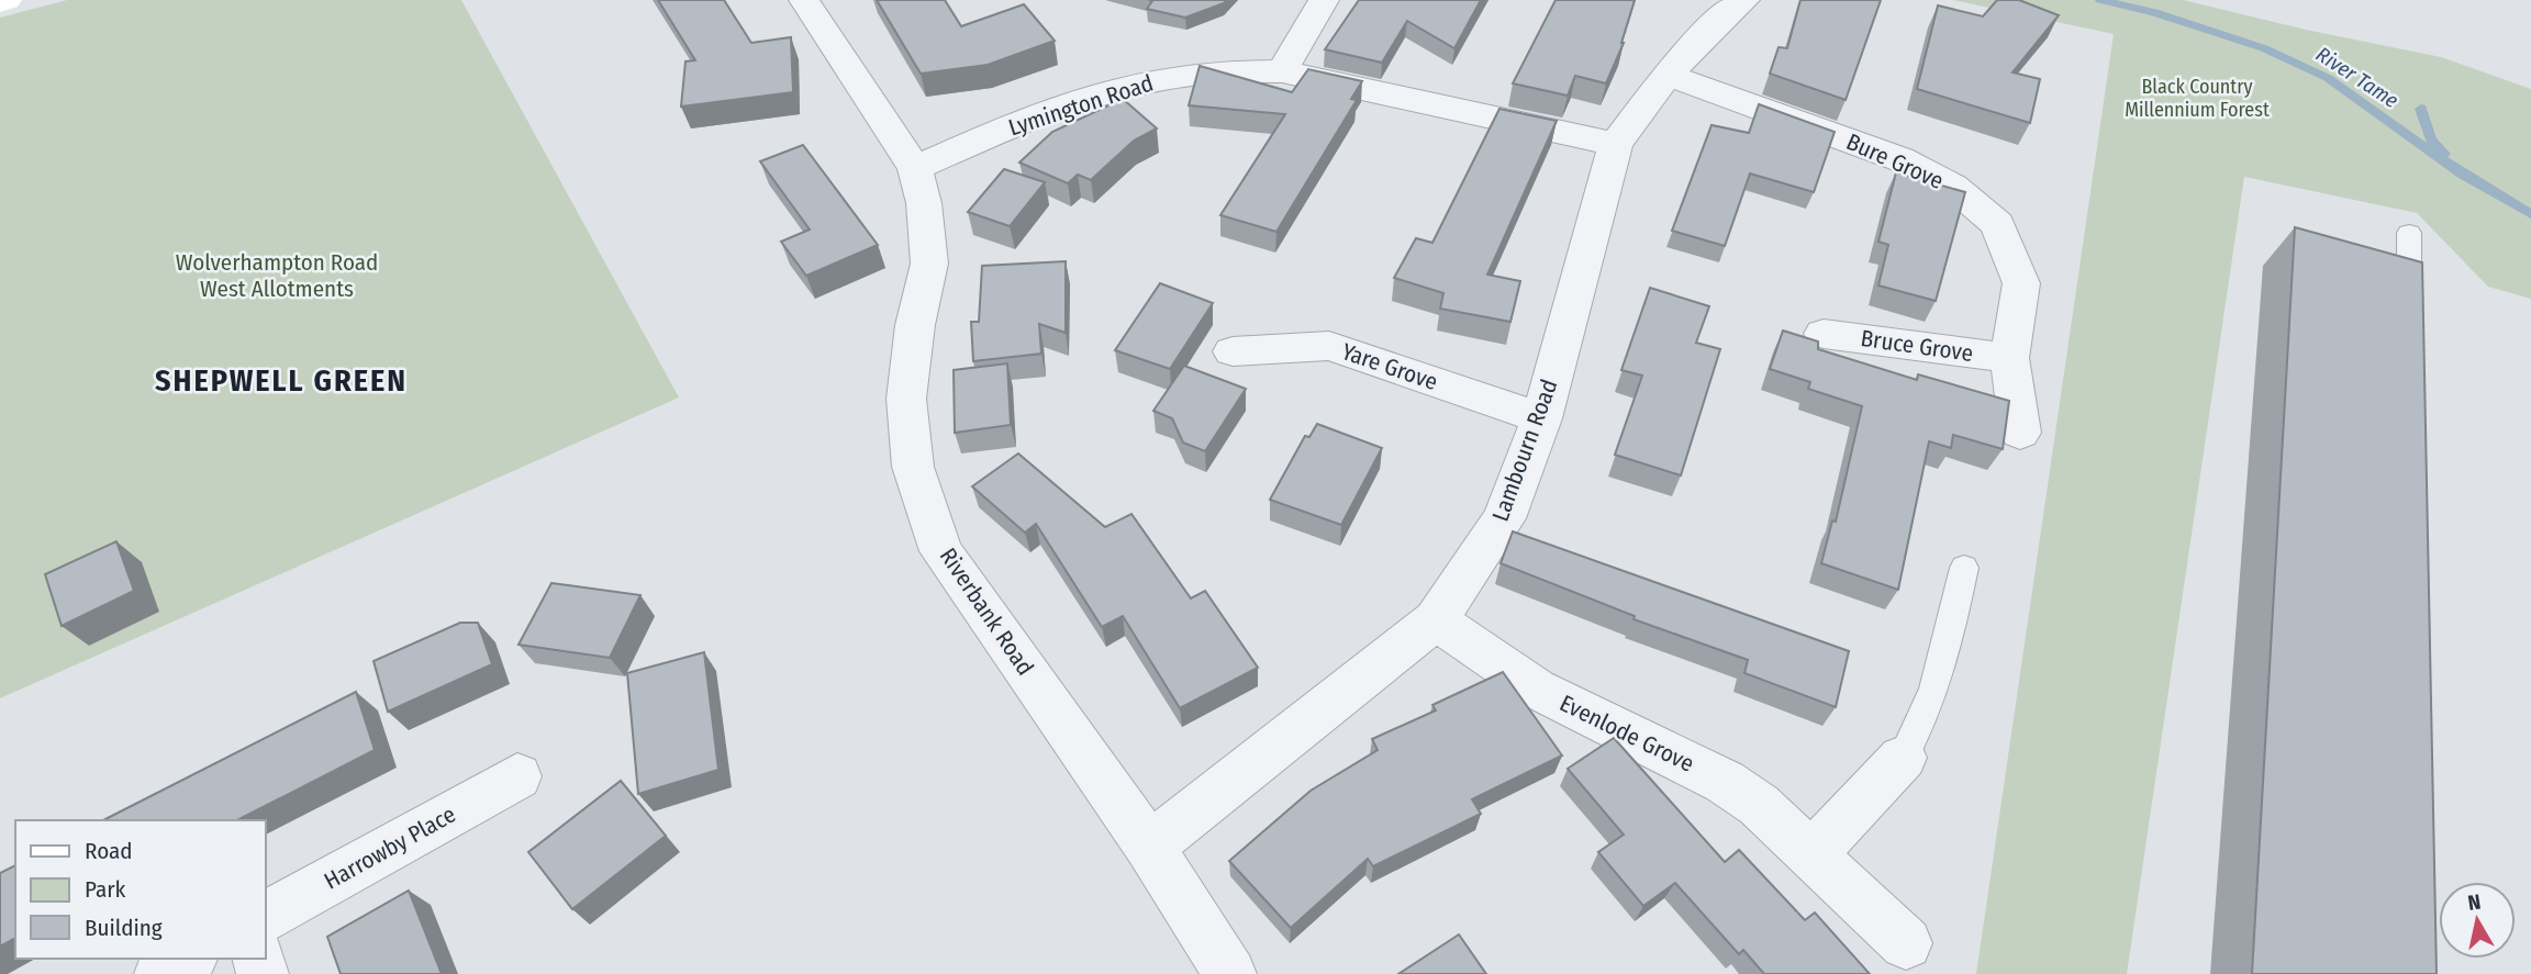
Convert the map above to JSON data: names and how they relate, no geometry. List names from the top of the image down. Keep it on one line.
{"streets":{"street":["Lymington Road","Bure Grove","Bruce Grove","Yare Grove","Lambourn Road","Riverbank Road","Evenlode Grove","Harrowby Place"]},"crossings":[["Lymington Road","Lambourn Road"],["Lymington Road","Riverbank Road"],["Bure Grove","Bruce Grove"],["Bure Grove","Lambourn Road"],["Yare Grove","Lambourn Road"],["Lambourn Road","Riverbank Road"],["Lambourn Road","Evenlode Grove"]],"districts":["SHEPWELL GREEN"],"water":["River Tame"],"parks":["Black Country Millennium Forest","Wolverhampton Road West Allotments"],"legend":["Road","Park","Building"],"north":"top"}
